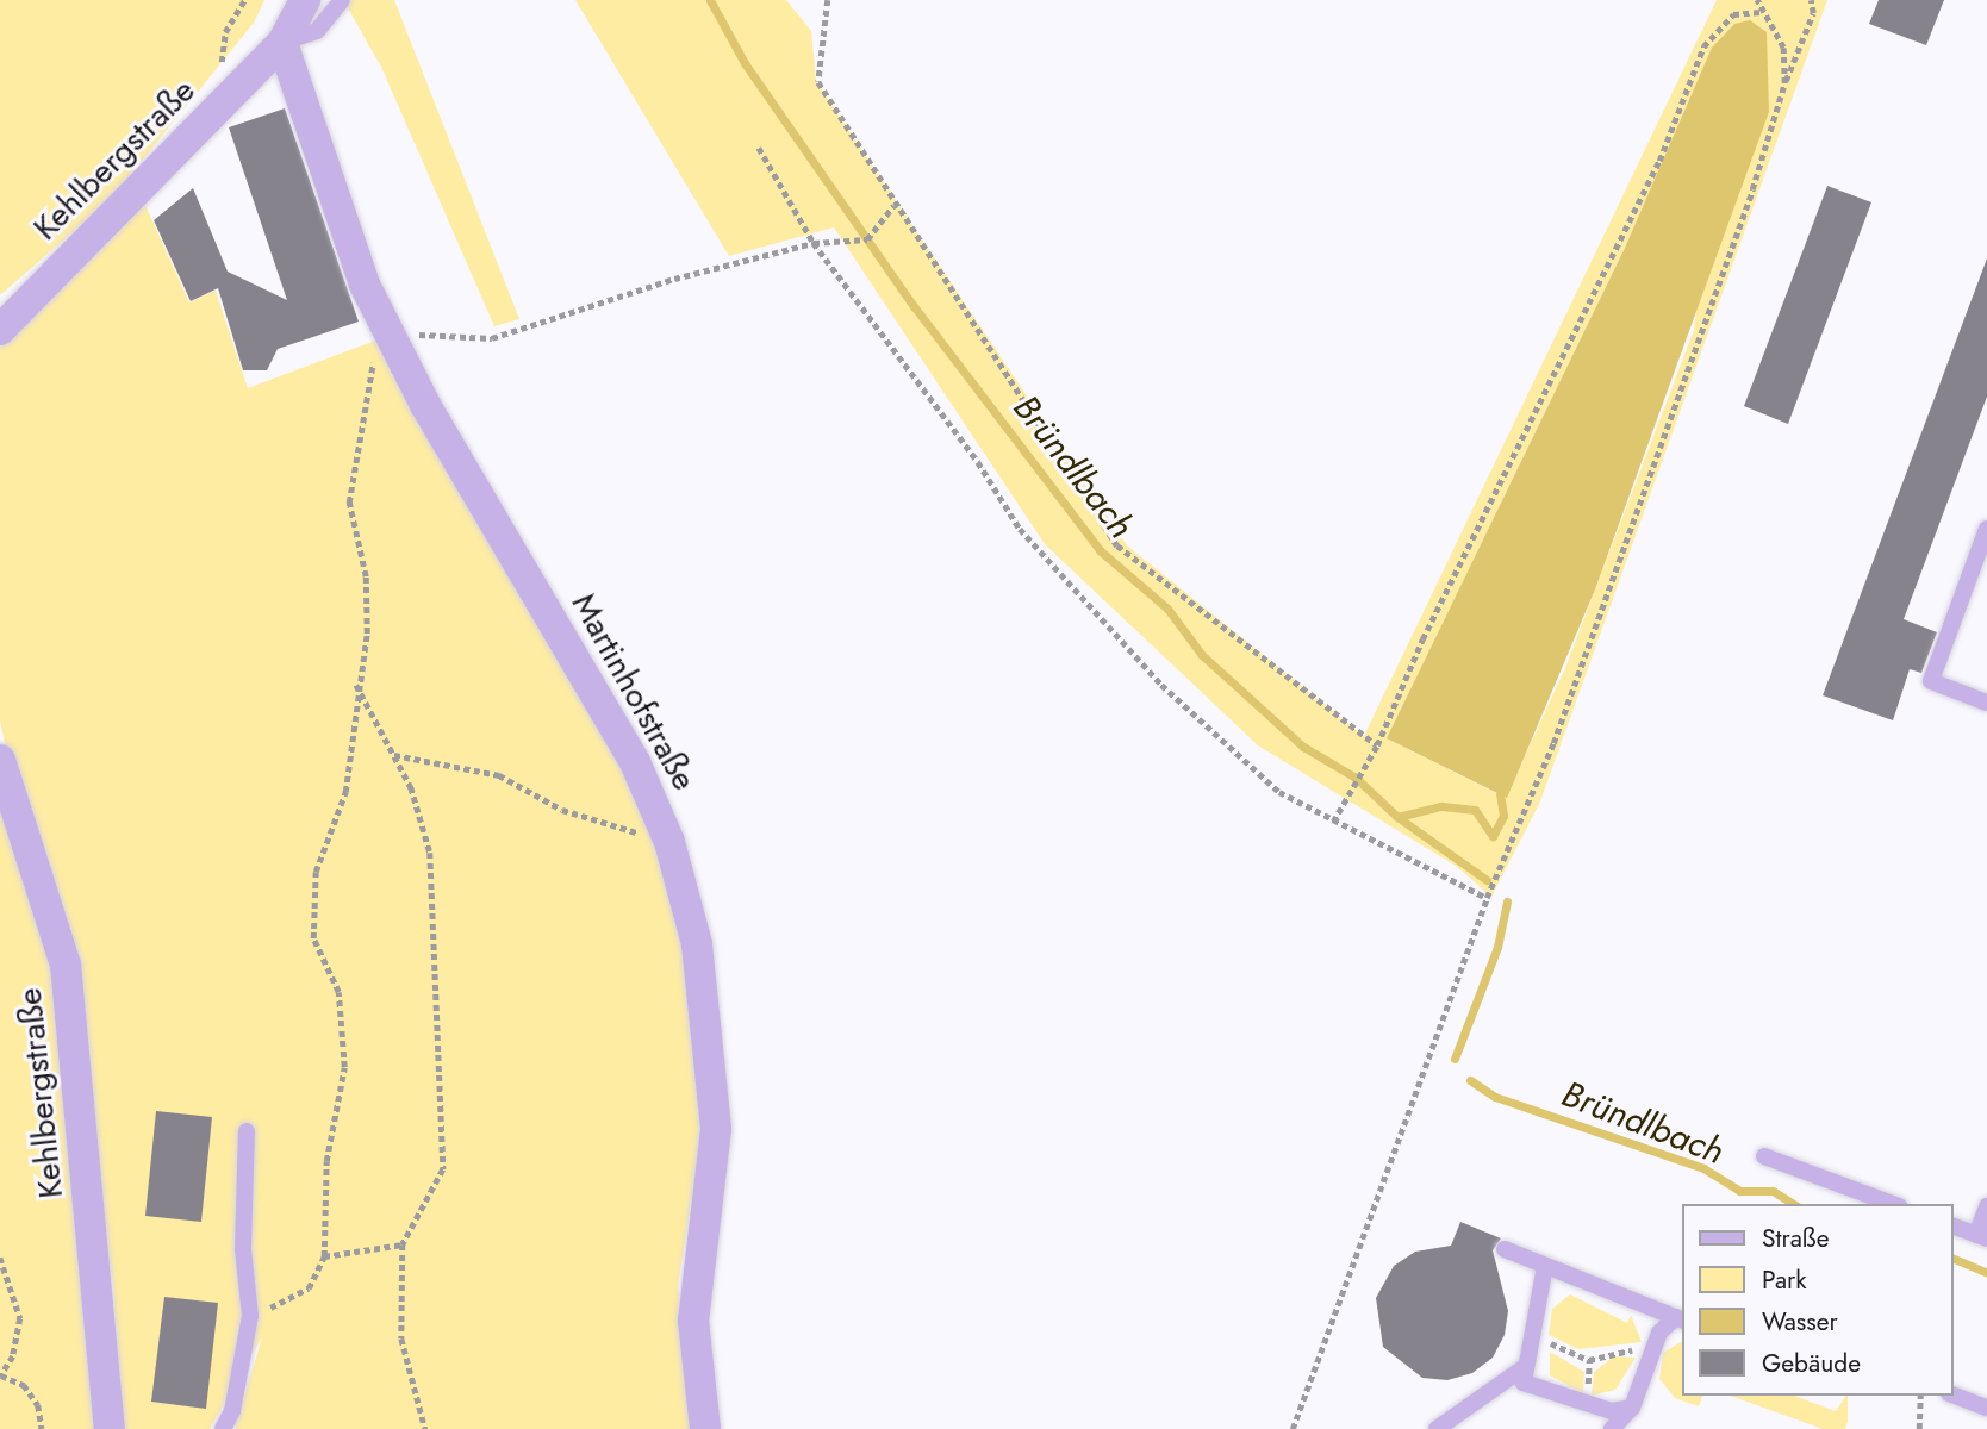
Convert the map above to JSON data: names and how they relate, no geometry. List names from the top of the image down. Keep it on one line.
{"streets":{"street":["Kehlbergstraße","Martinhofstraße"]},"crossings":[["Kehlbergstraße","Martinhofstraße"]],"water":["Bründlbach"],"legend":["Straße","Park","Wasser","Gebäude"]}
